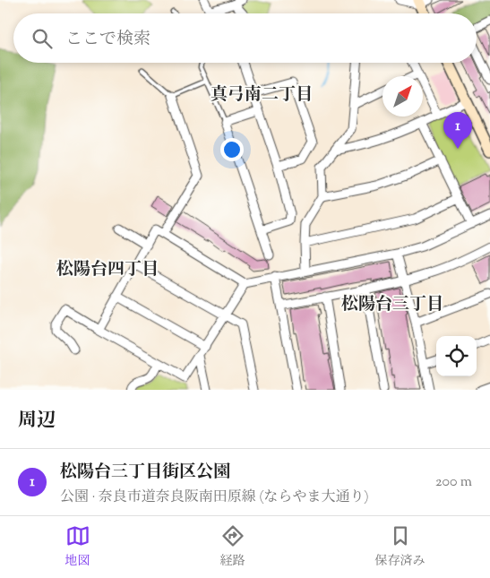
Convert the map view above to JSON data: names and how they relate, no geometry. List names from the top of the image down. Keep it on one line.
{"districts":["真弓南二丁目","松陽台四丁目","松陽台三丁目"],"north":"top right","page":{"search":"ここで検索","pins":"1","heading":"周辺","list":[{"mark":"1","name":"松陽台三丁目街区公園","note":"公園 · 奈良市道奈良阪南田原線 (ならやま大通り)","value":"200 m"}],"nav":["地図","経路","保存済み"]}}
